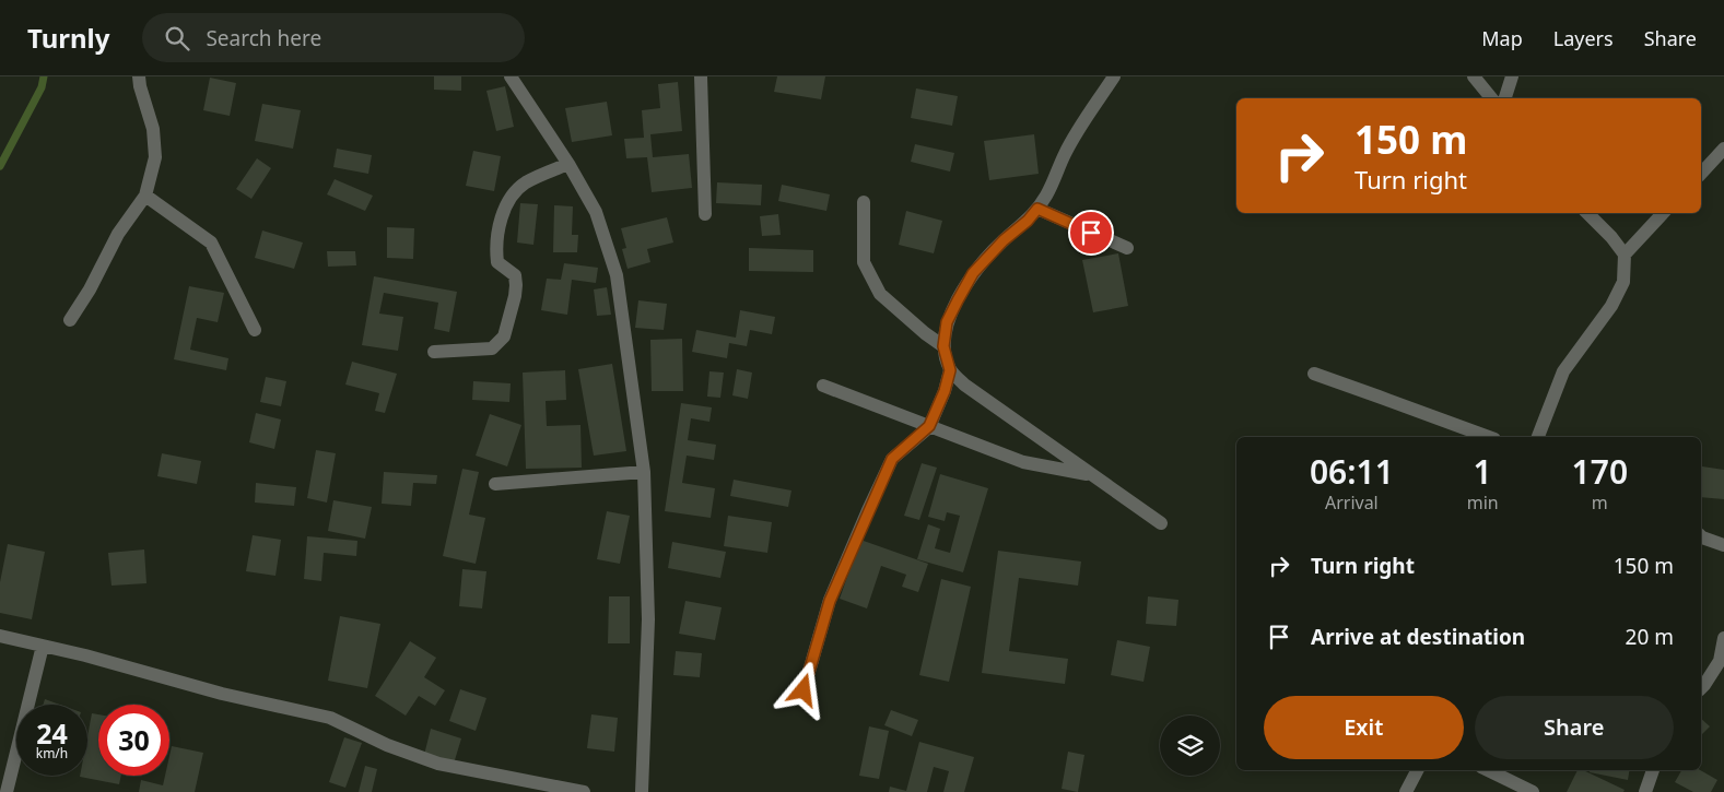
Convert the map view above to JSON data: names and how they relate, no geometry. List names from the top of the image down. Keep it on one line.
{"page":{"header":"Turnly","search":"Search here","nav":["Map","Layers","Share"],"turn":["150 m","Turn right"],"eta":["06:11","Arrival","1","min","170","m"],"list":[{"name":"Turn right","value":"150 m"},{"name":"Arrive at destination","value":"20 m"}],"buttons":["Exit","Share"],"speed":"24 km/h","limit":"30"}}
